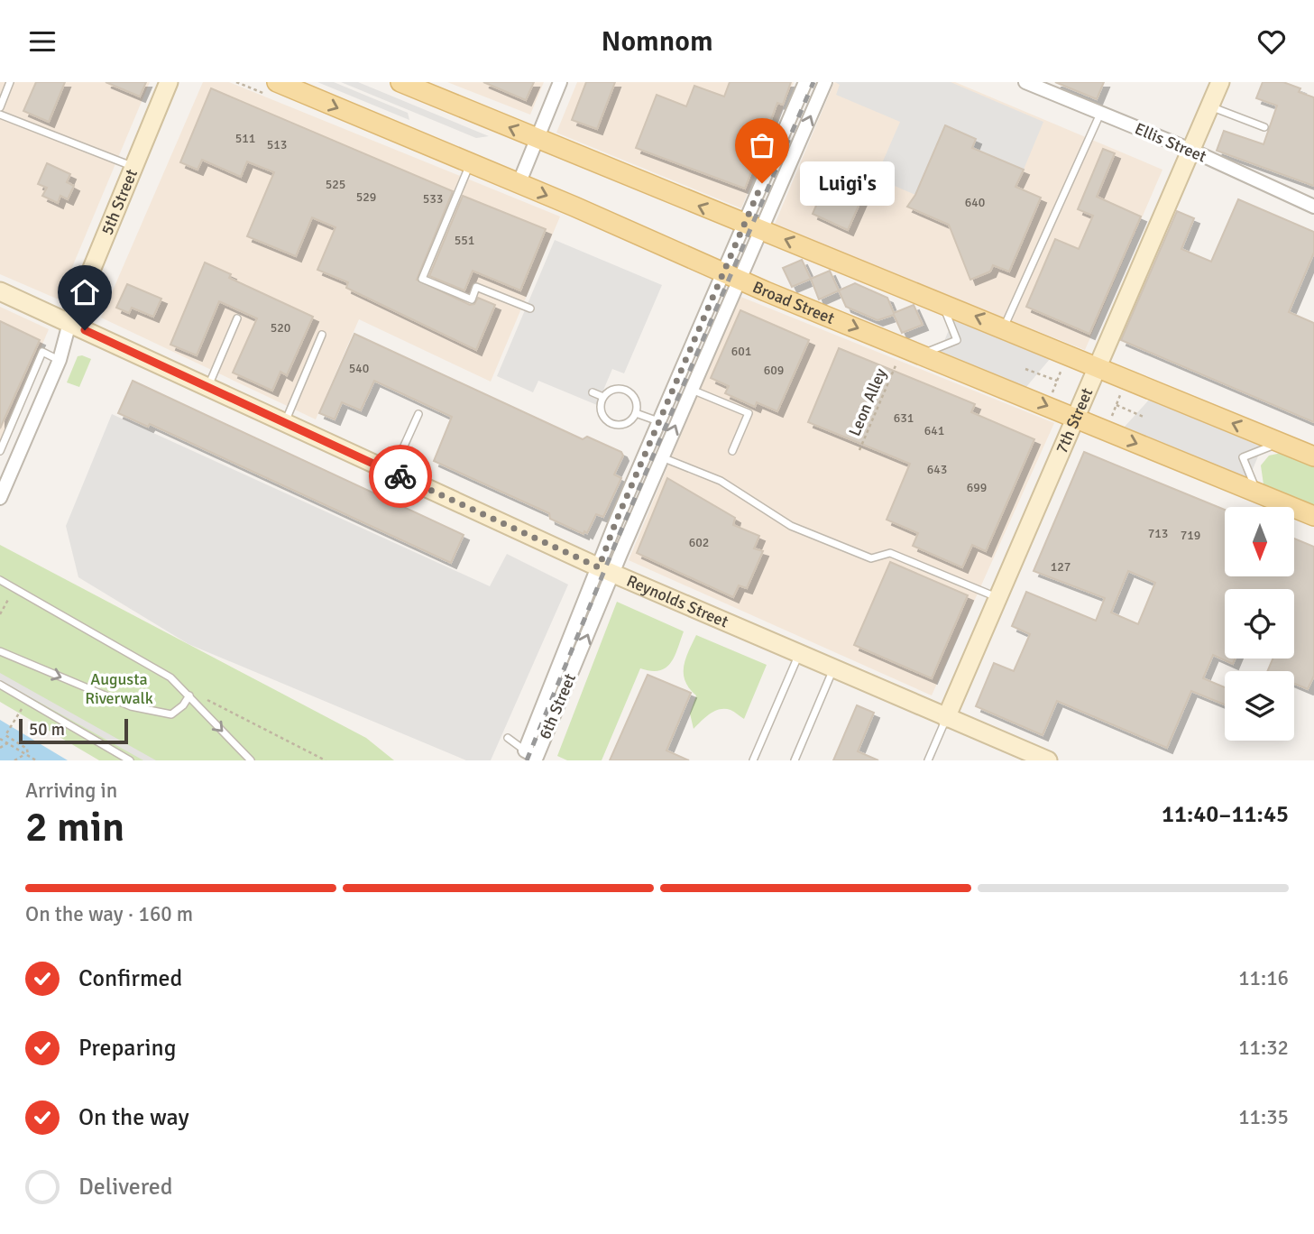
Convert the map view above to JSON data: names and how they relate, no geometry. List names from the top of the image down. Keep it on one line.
{"streets":{"main road":["5th Street","Broad Street","7th Street","Reynolds Street"],"street":["Ellis Street","6th Street"],"path":["Leon Alley"]},"crossings":[["Ellis Street","7th Street"],["5th Street","Reynolds Street"],["Broad Street","7th Street"],["Broad Street","6th Street"],["7th Street","Reynolds Street"],["Reynolds Street","6th Street"]],"parks":["Augusta Riverwalk"],"places":["Luigi's"],"house_numbers":["511","513","525","529","533","640","551","520","601","540","609","631","641","643","699","713","719","602","127"],"scale_bar":"50 m","north":"bottom","page":{"header":"Nomnom","bubble":"Luigi's","scale":"50 m","heading":["2 min","Arriving in","11:40–11:45"],"bar":"On the way · 160 m","list":[["Confirmed","11:16"],["Preparing","11:32"],["On the way","11:35"],"Delivered"]}}
